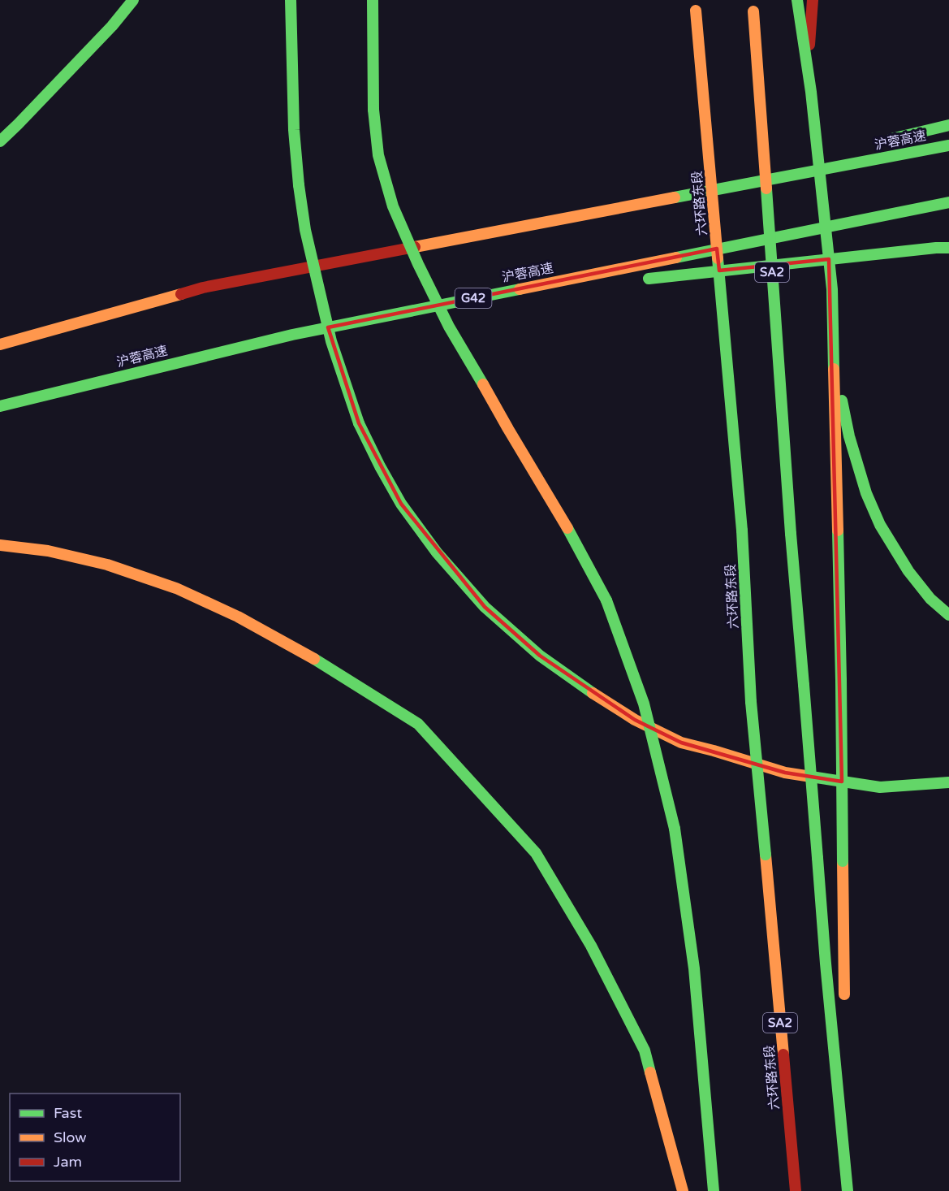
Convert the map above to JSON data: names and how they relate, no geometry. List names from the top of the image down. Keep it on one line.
{"streets":{"highway":["沪蓉高速","六环路东段","SA2","G42"]},"legend":["Fast","Slow","Jam"]}
